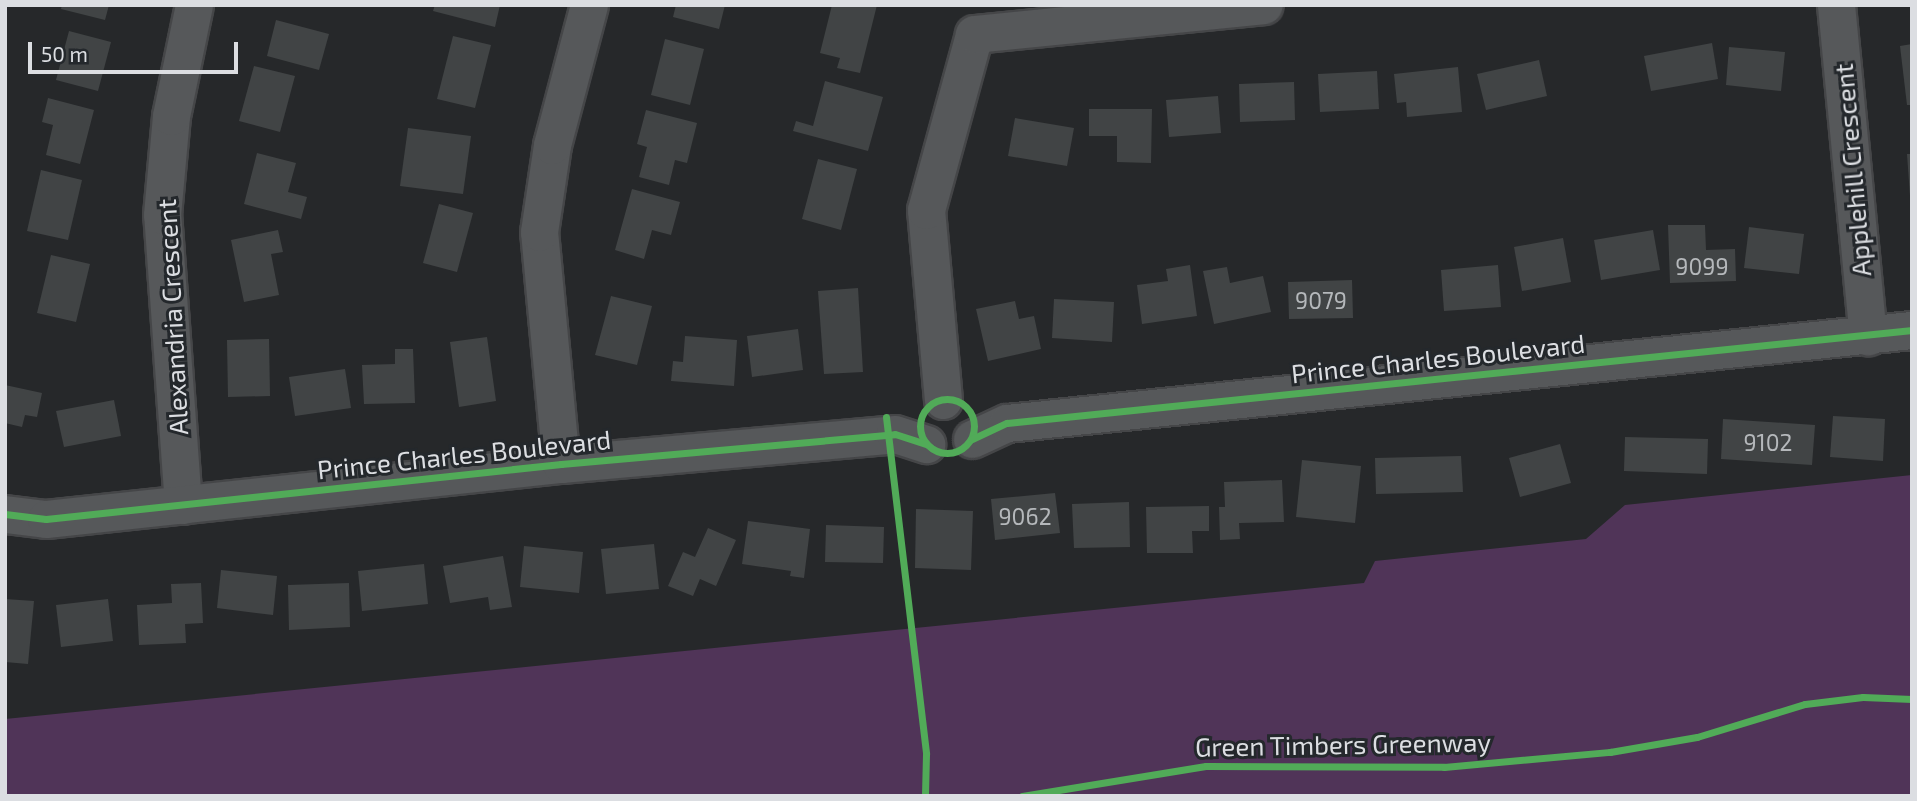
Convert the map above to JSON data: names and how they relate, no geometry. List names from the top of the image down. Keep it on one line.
{"streets":{"street":["Applehill Crescent","Alexandria Crescent","Prince Charles Boulevard"],"cycle path":["Green Timbers Greenway"]},"crossings":[["Applehill Crescent","Prince Charles Boulevard"],["Alexandria Crescent","Prince Charles Boulevard"]],"house_numbers":["9099","9079","9102","9062"],"scale_bar":"50 m"}
